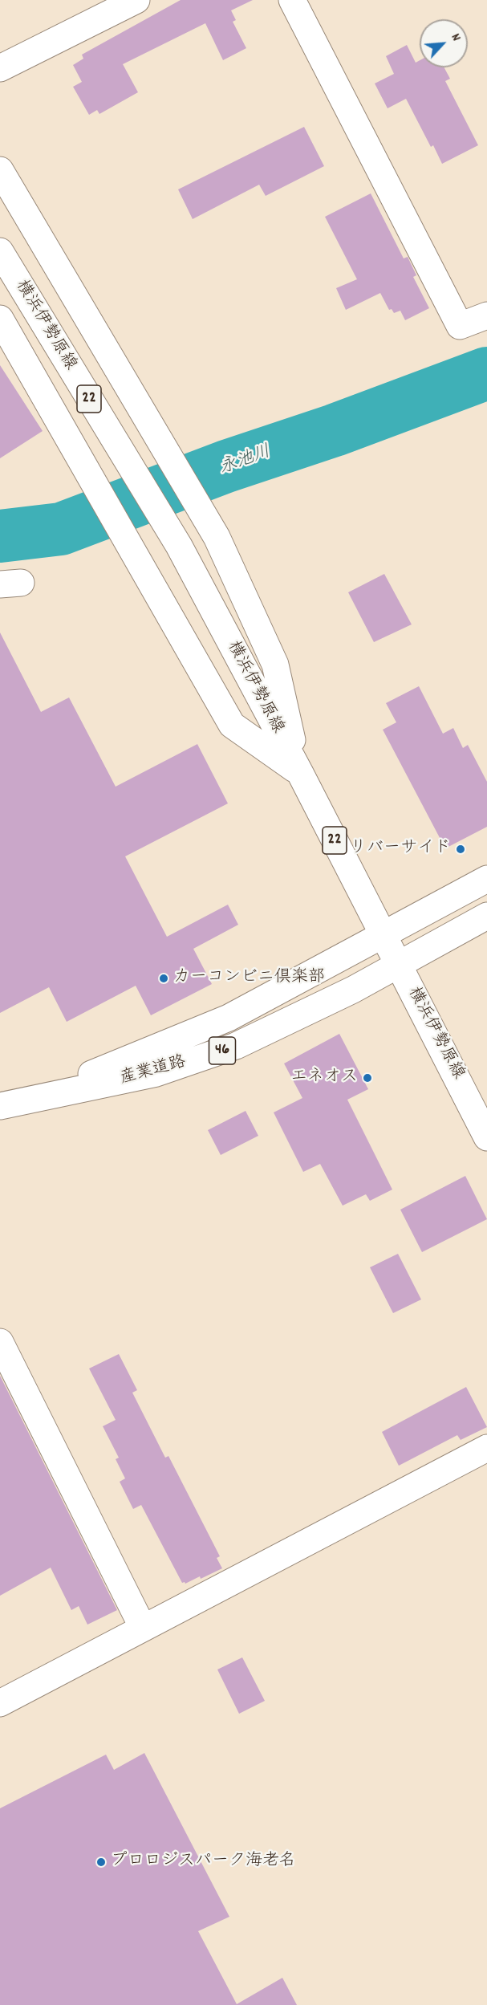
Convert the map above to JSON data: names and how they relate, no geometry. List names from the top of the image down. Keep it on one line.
{"streets":{"main road":["横浜伊勢原線","22","46","産業道路"]},"crossings":[["横浜伊勢原線","46"],["横浜伊勢原線","産業道路"],["46","産業道路"]],"water":["永池川"],"places":["リバーサイド","カーコンビニ倶楽部","エネオス","プロロジスパーク海老名"],"north":"top right"}
